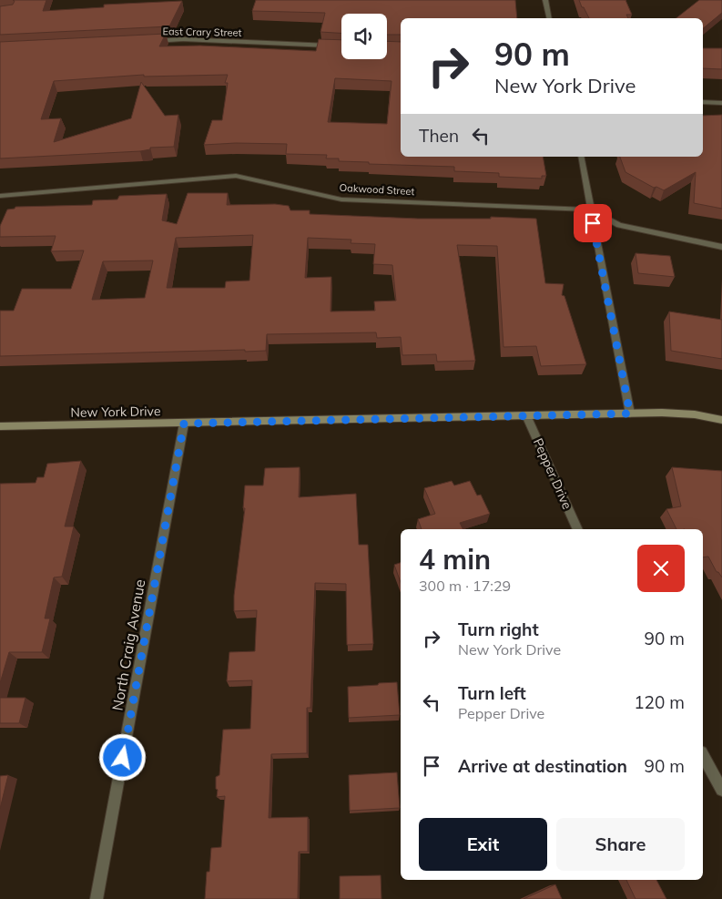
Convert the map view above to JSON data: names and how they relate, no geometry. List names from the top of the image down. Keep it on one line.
{"streets":{"street":["East Crary Street","Oakwood Street","New York Drive","Pepper Drive","North Craig Avenue"]},"crossings":[["New York Drive","Pepper Drive"],["New York Drive","North Craig Avenue"]],"page":{"turn":["90 m","New York Drive"],"then":"Then","heading":["4 min","300 m · 17:29"],"list":[{"name":"Turn right","note":"New York Drive","value":"90 m"},{"name":"Turn left","note":"Pepper Drive","value":"120 m"},{"name":"Arrive at destination","value":"90 m"}],"buttons":["Exit","Share"]}}
